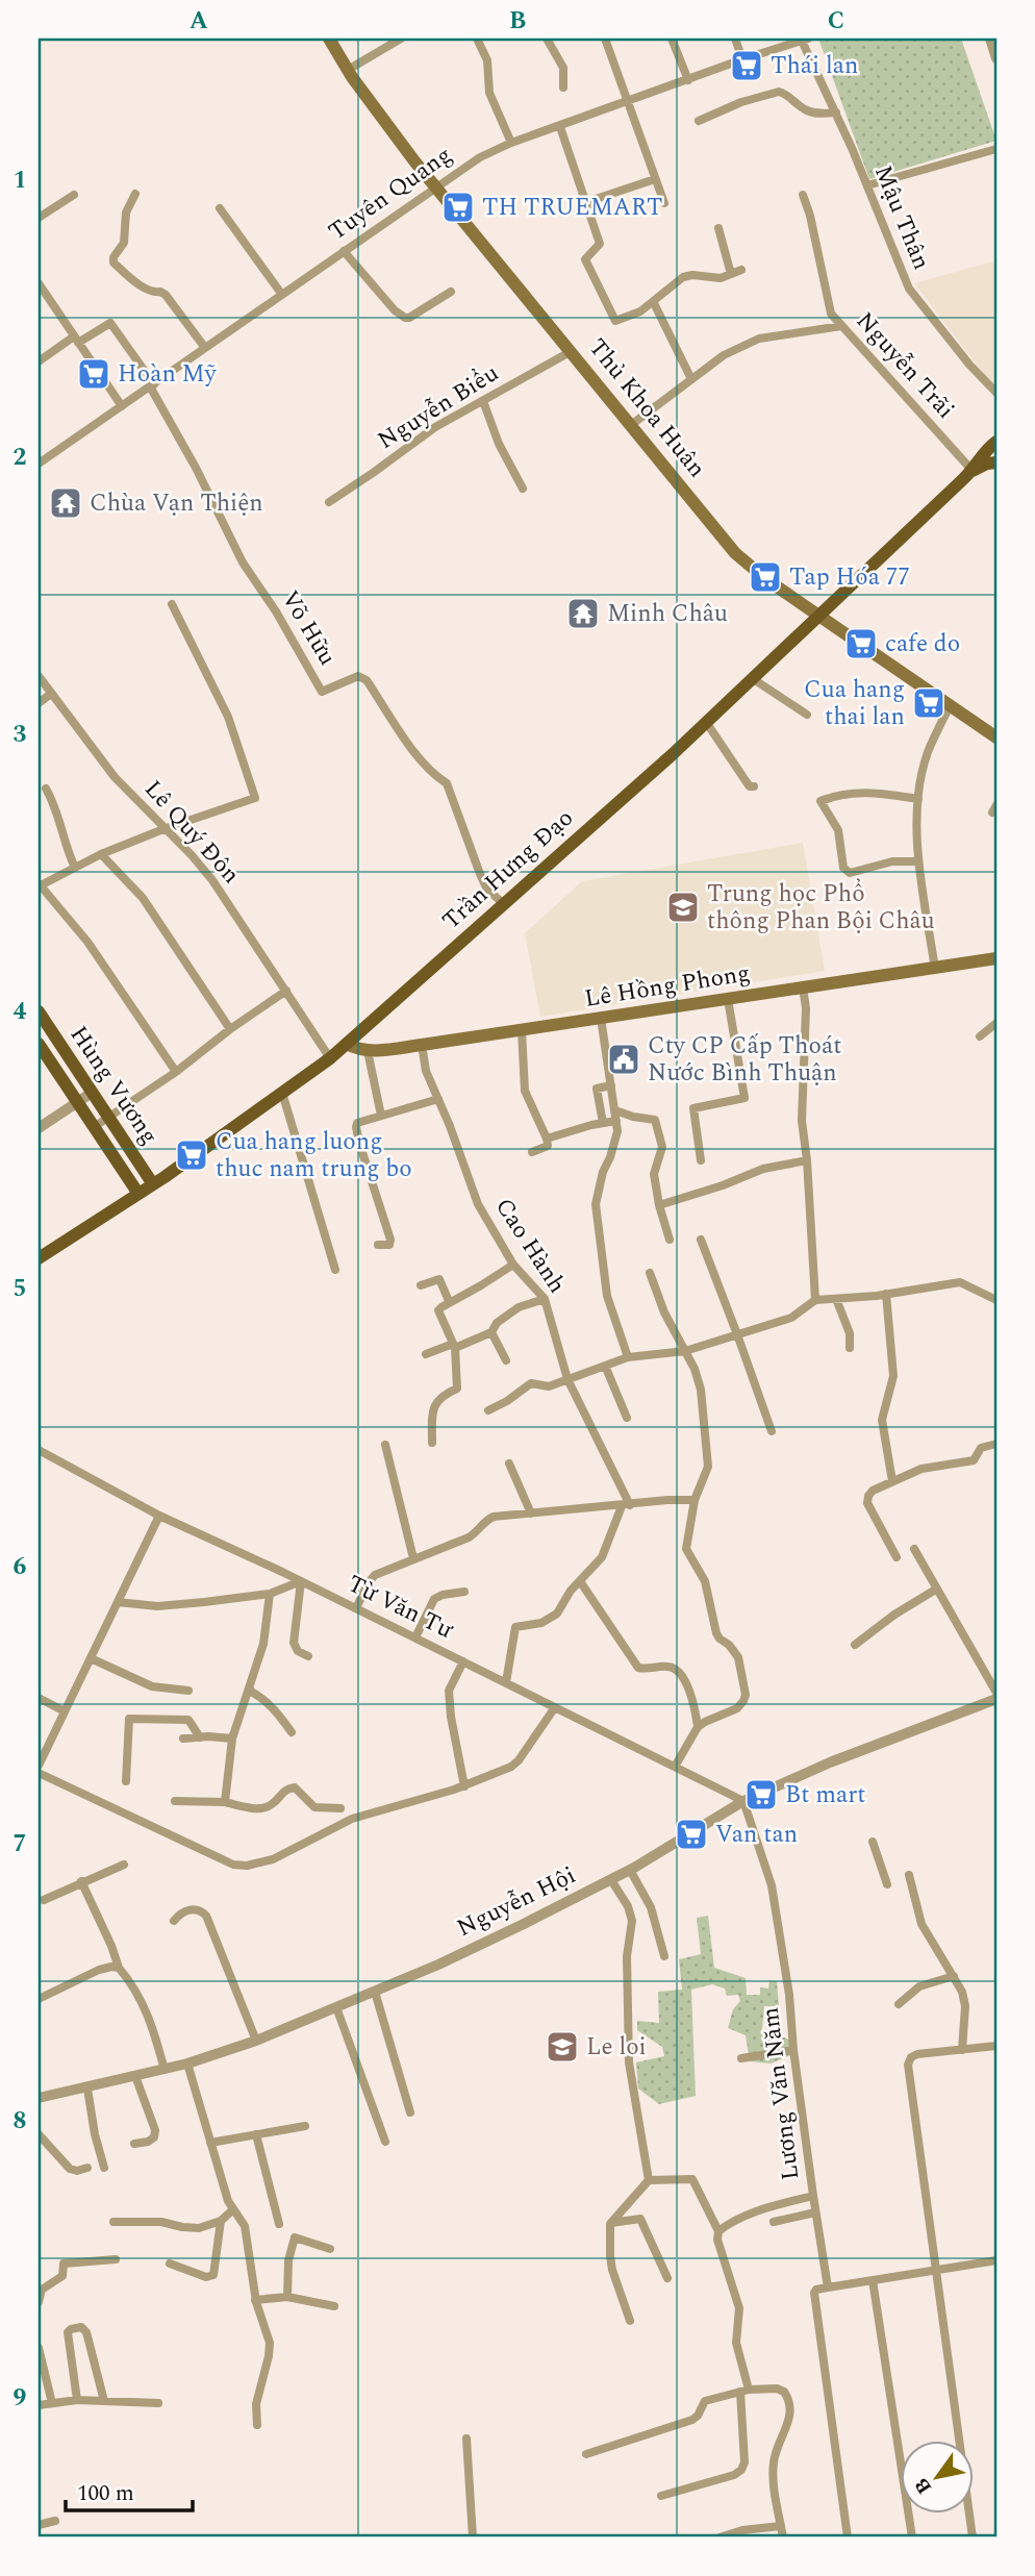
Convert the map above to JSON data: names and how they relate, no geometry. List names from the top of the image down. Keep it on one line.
{"streets":{"main road":["Thủ Khoa Huân","Trần Hưng Đạo","Lê Hồng Phong","Hùng Vương"],"street":["Tuyên Quang","Mậu Thân","Nguyễn Trãi","Nguyễn Biểu","Võ Hữu","Lê Quý Đôn","Cao Hành","Từ Văn Tư","Nguyễn Hội","Lương Văn Năm"]},"crossings":[["Tuyên Quang","Mậu Thân"],["Tuyên Quang","Thủ Khoa Huân"],["Tuyên Quang","Võ Hữu"],["Nguyễn Trãi","Trần Hưng Đạo"],["Nguyễn Biểu","Thủ Khoa Huân"],["Thủ Khoa Huân","Trần Hưng Đạo"],["Võ Hữu","Trần Hưng Đạo"],["Lê Quý Đôn","Trần Hưng Đạo"],["Trần Hưng Đạo","Lê Hồng Phong"],["Trần Hưng Đạo","Hùng Vương"],["Lê Hồng Phong","Cao Hành"],["Từ Văn Tư","Nguyễn Hội"],["Từ Văn Tư","Lương Văn Năm"],["Nguyễn Hội","Lương Văn Năm"]],"places":{"supermarket":["Thái lan","TH TRUEMART","Hoàn Mỹ","Tap Hóa 77","cafe do","Cua hang thai lan","Cua hang luong thuc nam trung bo","Bt mart","Van tan"],"temple":["Chùa Vạn Thiện","Minh Châu"],"school or university":["Trung học Phổ thông Phan Bội Châu","Le loi"],"public building":["Cty CP Cấp Thoát Nước Bình Thuận"]},"scale_bar":"100 m","north":"bottom left","grid":{"columns":["A","B","C"],"rows":["1","2","3","4","5","6","7","8","9"]}}
